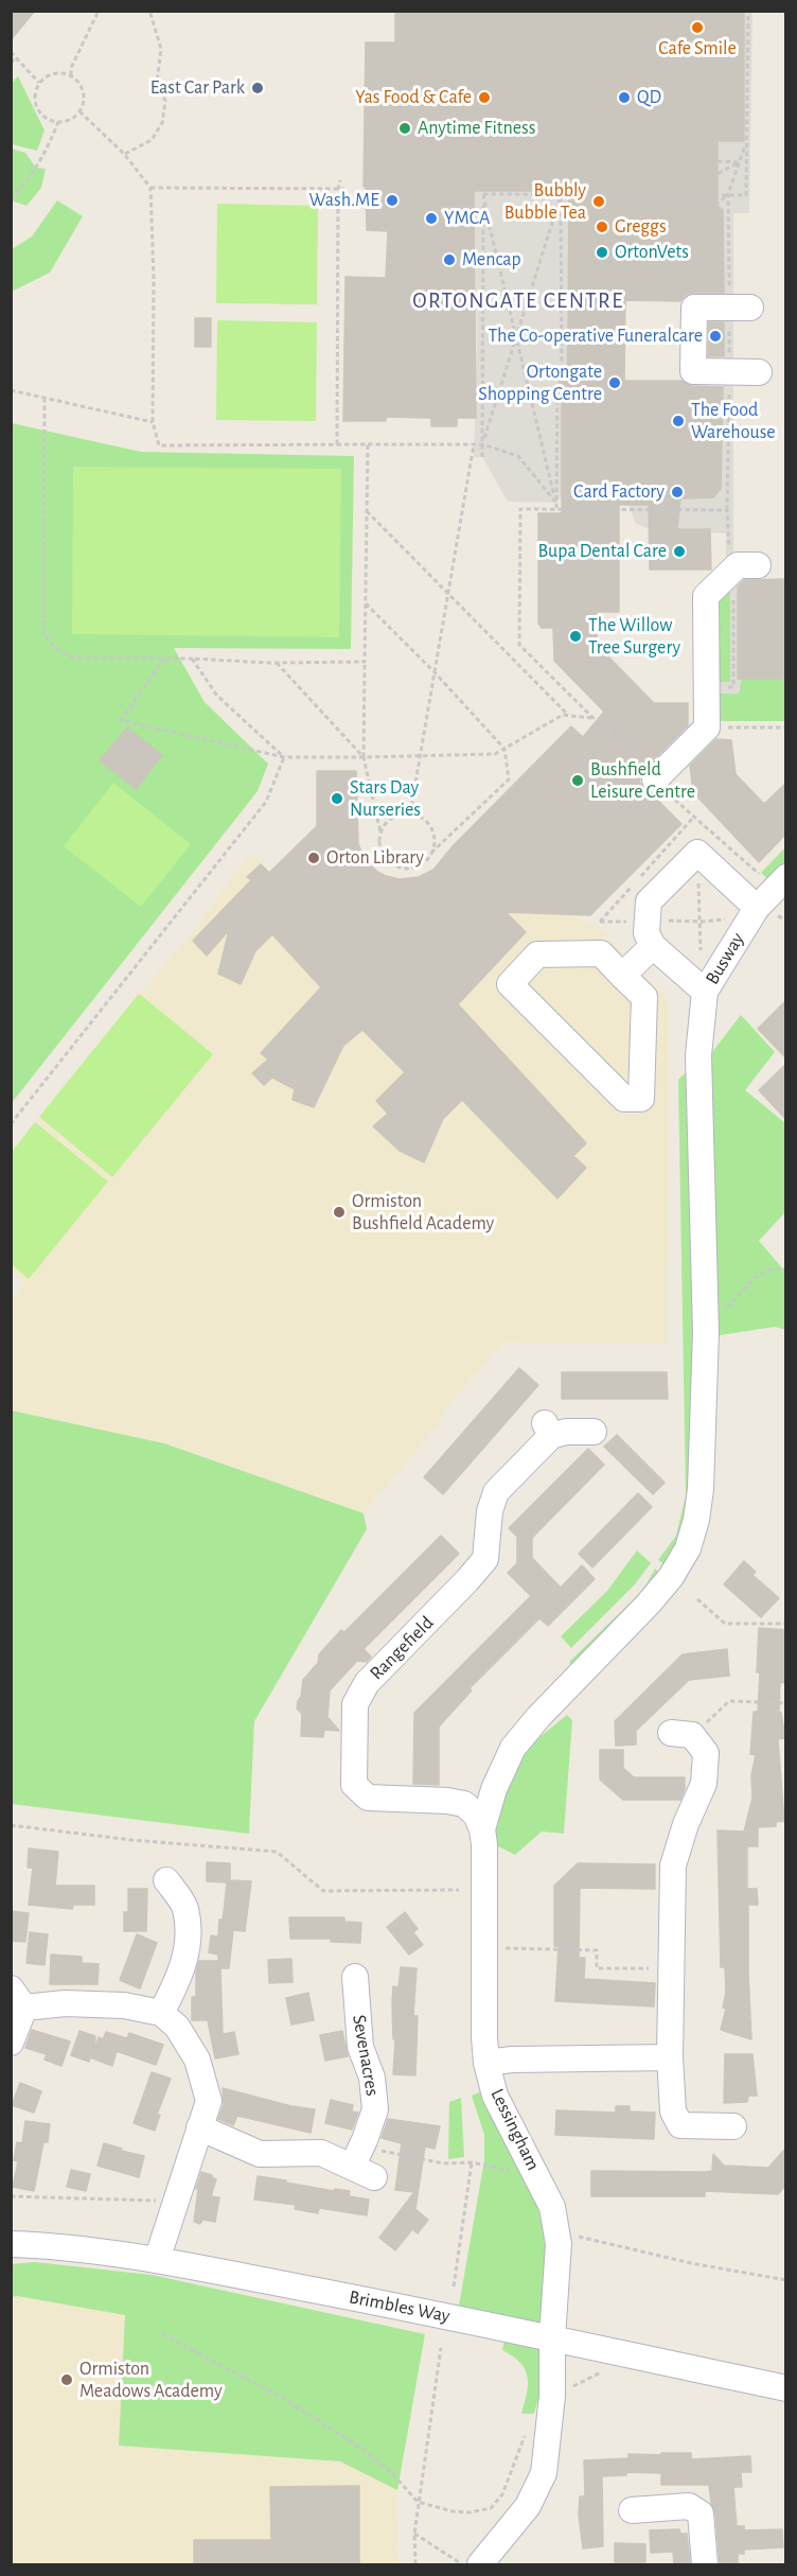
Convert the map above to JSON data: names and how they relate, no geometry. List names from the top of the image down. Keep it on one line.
{"streets":{"street":["Busway","Rangefield","Sevenacres","Lessingham","Brimbles Way"]},"crossings":[["Busway","Rangefield"],["Lessingham","Brimbles Way"]],"districts":["ORTONGATE CENTRE"],"places":["Cafe Smile","East Car Park","Yas Food & Cafe","QD","Anytime Fitness","Wash.ME","Bubbly Bubble Tea","YMCA","Greggs","OrtonVets","Mencap","The Co-operative Funeralcare","Ortongate Shopping Centre","The Food Warehouse","Card Factory","Bupa Dental Care","The Willow Tree Surgery","Bushfield Leisure Centre","Stars Day Nurseries","Orton Library","Ormiston Bushfield Academy","Ormiston Meadows Academy"]}
